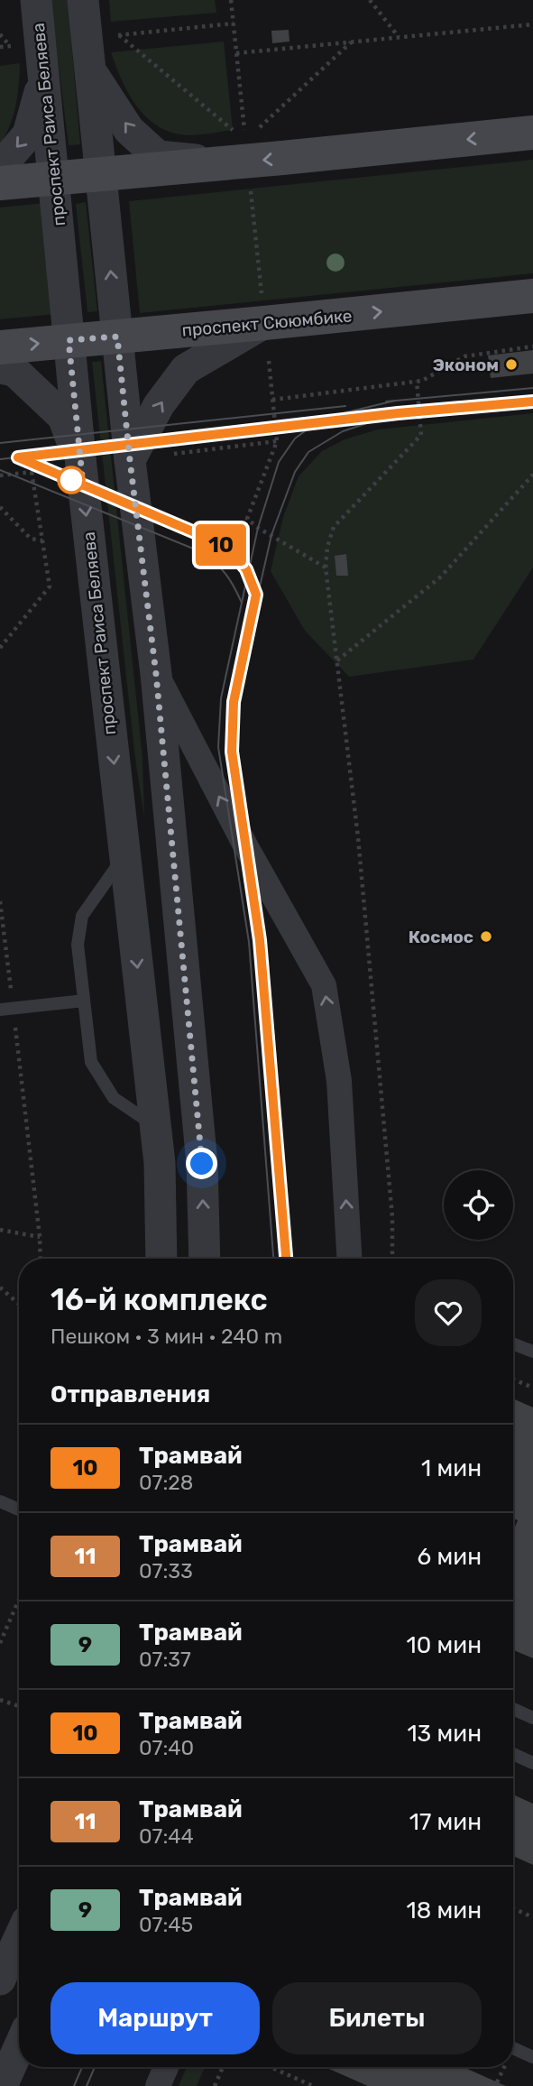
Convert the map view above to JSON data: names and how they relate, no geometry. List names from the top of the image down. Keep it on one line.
{"streets":{"main road":["проспект Сююмбике"],"street":["проспект Раиса Беляева"]},"crossings":[["проспект Раиса Беляева","проспект Сююмбике"]],"places":["Эконом","Космос"],"lines":["tram line 10"],"page":{"on_map":"10","heading":[["16-й комплекс","Пешком · 3 мин · 240 m"],"Отправления"],"list":[{"mark":"10","name":"Трамвай","note":"07:28","value":"1 мин"},{"mark":"11","name":"Трамвай","note":"07:33","value":"6 мин"},{"mark":"9","name":"Трамвай","note":"07:37","value":"10 мин"},{"mark":"10","name":"Трамвай","note":"07:40","value":"13 мин"},{"mark":"11","name":"Трамвай","note":"07:44","value":"17 мин"},{"mark":"9","name":"Трамвай","note":"07:45","value":"18 мин"}],"buttons":["Маршрут","Билеты"]}}
